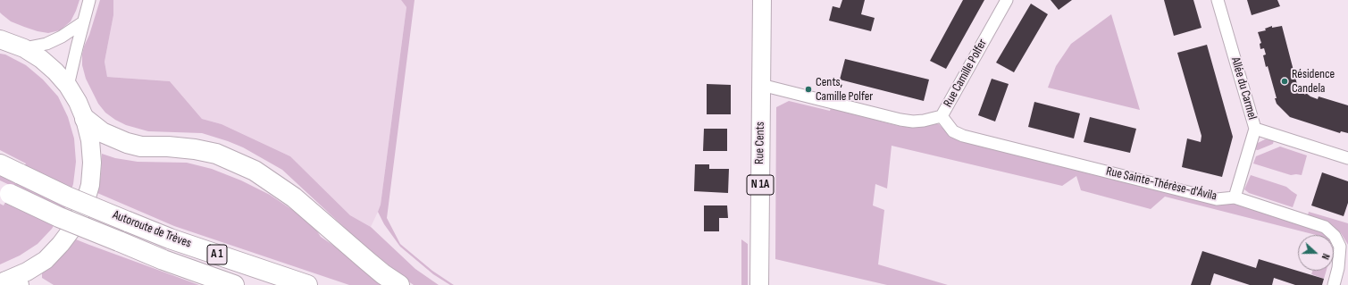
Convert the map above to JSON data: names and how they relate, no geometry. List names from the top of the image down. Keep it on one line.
{"streets":{"highway":["Autoroute de Trèves","A 1"],"main road":["Rue Cents","N 1A"],"street":["Rue Camille Polfer","Allée du Carmel","Rue Sainte-Thérèse-d'Ávila"]},"crossings":[["Rue Camille Polfer","Rue Cents"],["Rue Camille Polfer","Rue Sainte-Thérèse-d'Ávila"],["Allée du Carmel","Rue Sainte-Thérèse-d'Ávila"]],"places":["Résidence Candela","Cents, Camille Polfer"],"north":"right"}
